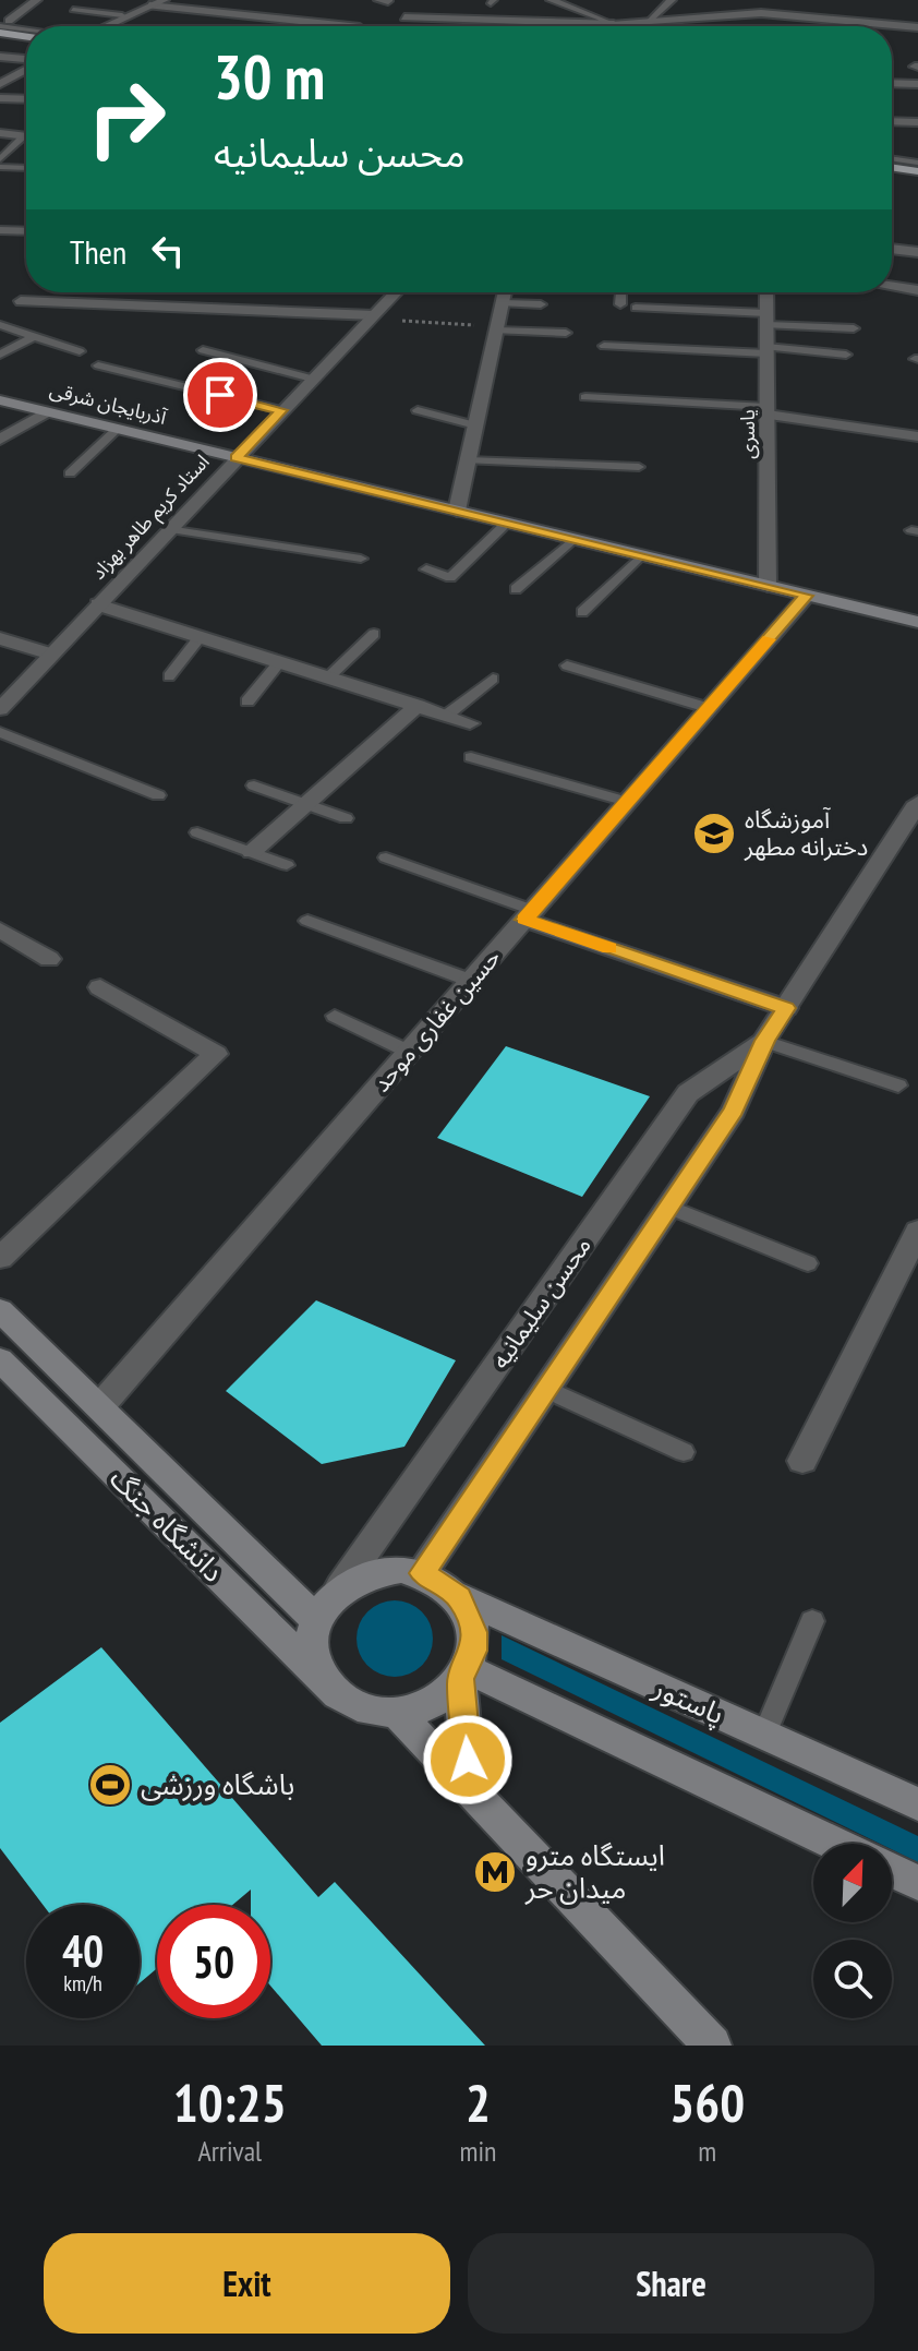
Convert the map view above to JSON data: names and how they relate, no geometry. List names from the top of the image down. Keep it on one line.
{"streets":{"main road":["آذربایجان شرقی","دانشگاه جنگ","پاستور"],"street":["یاسری","استاد کریم طاهر بهزاد","حسین غفاری موحد","محسن سلیمانیه"]},"crossings":[["آذربایجان شرقی","یاسری"],["آذربایجان شرقی","استاد کریم طاهر بهزاد"],["آذربایجان شرقی","حسین غفاری موحد"],["حسین غفاری موحد","دانشگاه جنگ"],["محسن سلیمانیه","دانشگاه جنگ"],["محسن سلیمانیه","پاستور"],["دانشگاه جنگ","پاستور"]],"places":{"school or university":["آموزشگاه دخترانه مطهر"],"sports":["باشگاه ورزشی"],"metro station":["ایستگاه مترو میدان حر"]},"north":"top right","page":{"turn":["30 m","محسن سلیمانیه"],"then":"Then","speed":"40 km/h","limit":"50","eta":["10:25","Arrival","2","min","560","m"],"buttons":["Exit","Share"]}}
